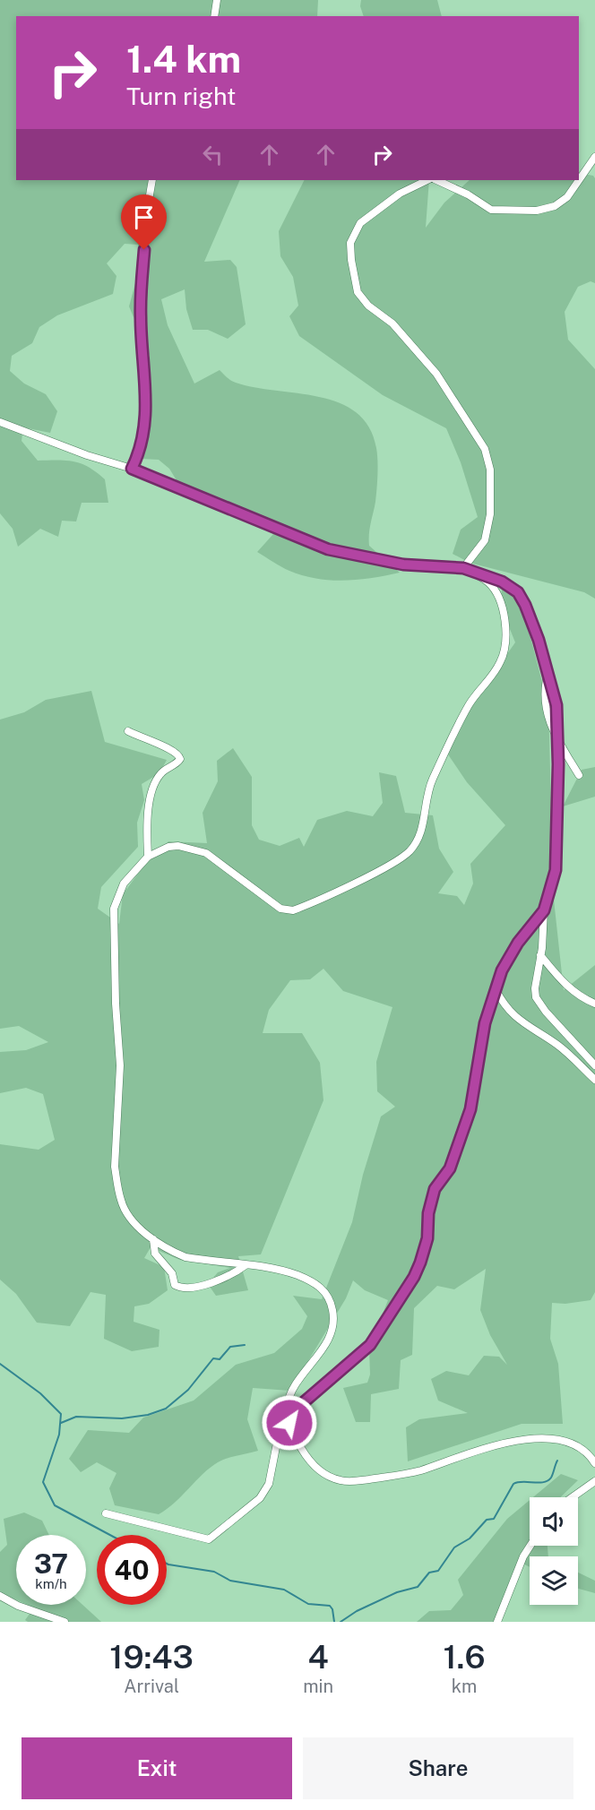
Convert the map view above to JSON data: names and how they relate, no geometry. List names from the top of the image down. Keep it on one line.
{"page":{"turn":["1.4 km","Turn right"],"speed":"37 km/h","limit":"40","eta":["19:43","Arrival","4","min","1.6","km"],"buttons":["Exit","Share"]}}
